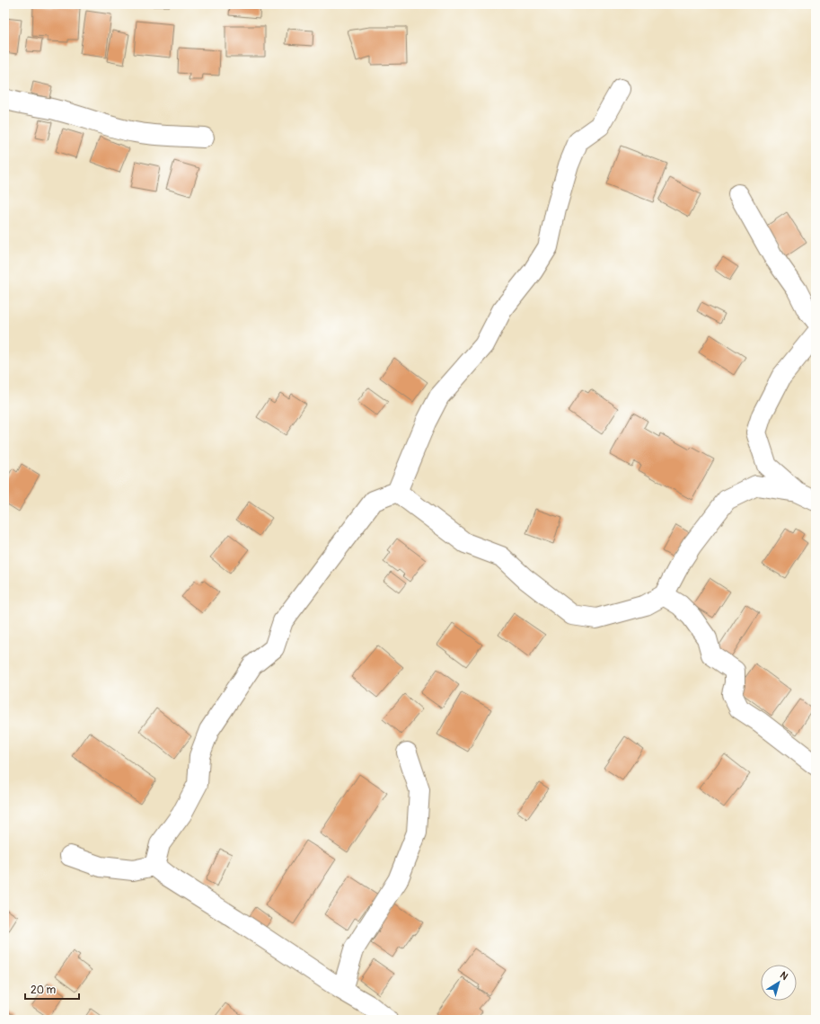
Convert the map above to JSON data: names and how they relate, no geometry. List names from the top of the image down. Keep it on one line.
{"scale_bar":"20 m","north":"top right"}
